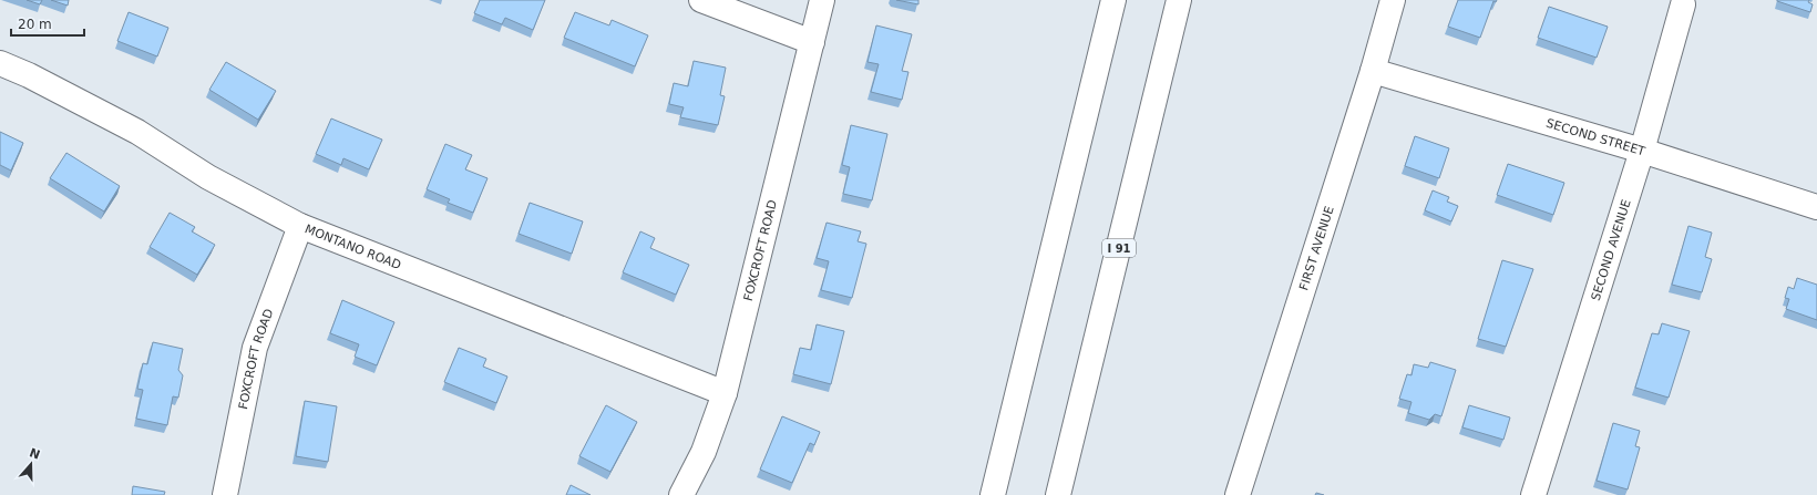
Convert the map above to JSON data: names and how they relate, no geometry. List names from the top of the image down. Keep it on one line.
{"streets":{"main road":["SECOND STREET","MONTANO ROAD","I 91","FIRST AVENUE","FOXCROFT ROAD","SECOND AVENUE"]},"crossings":[["SECOND STREET","FIRST AVENUE"],["SECOND STREET","SECOND AVENUE"],["MONTANO ROAD","FOXCROFT ROAD"]],"scale_bar":"20 m","north":"top"}
